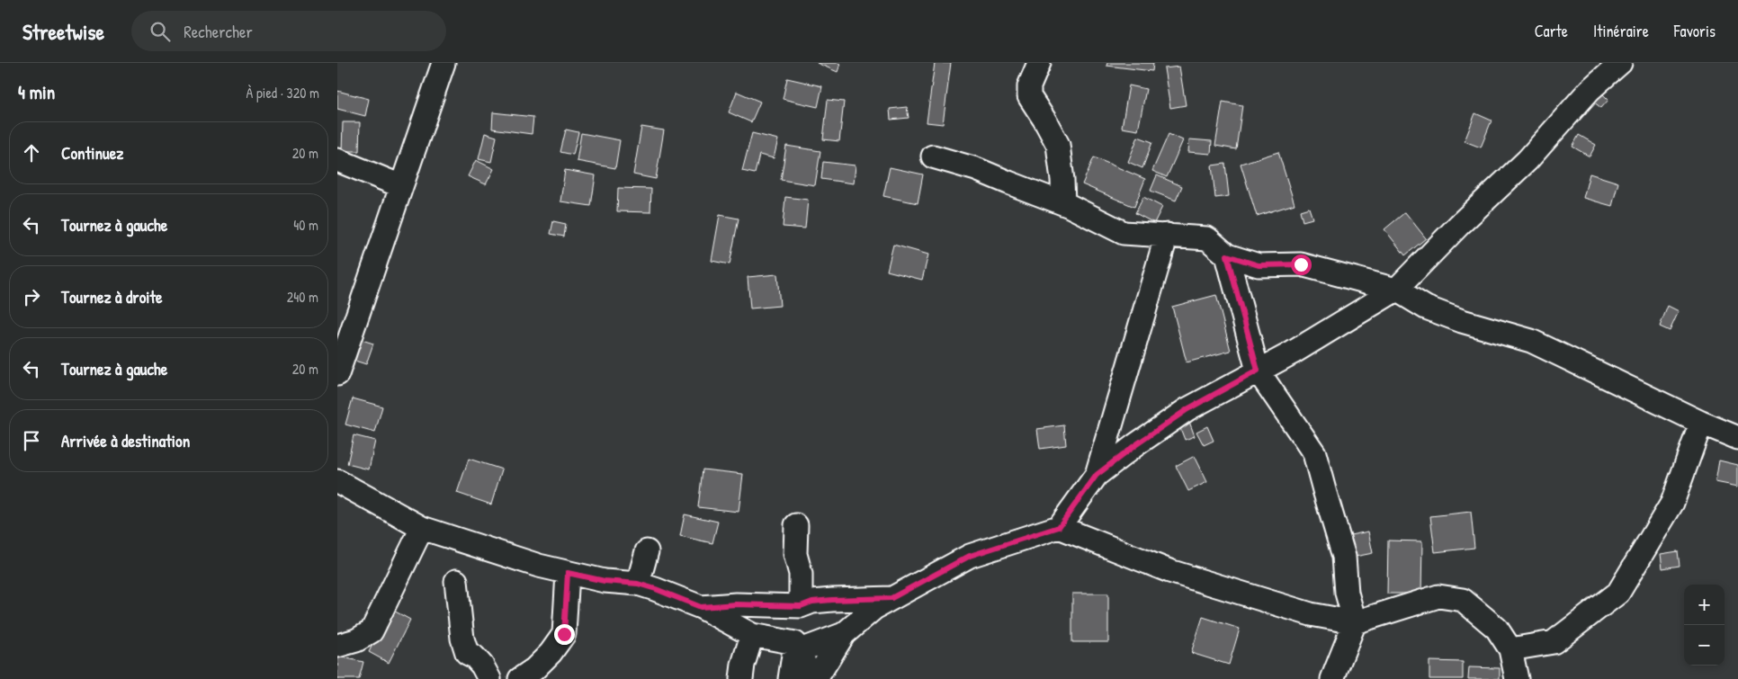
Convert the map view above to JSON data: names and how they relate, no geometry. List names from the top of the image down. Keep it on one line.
{"page":{"header":"Streetwise","search":"Rechercher","nav":["Carte","Itinéraire","Favoris"],"heading":["4 min","À pied · 320 m"],"list":[["Continuez","20 m"],["Tournez à gauche","40 m"],["Tournez à droite","240 m"],["Tournez à gauche","20 m"],"Arrivée à destination"],"map_buttons":["+","−"]}}
